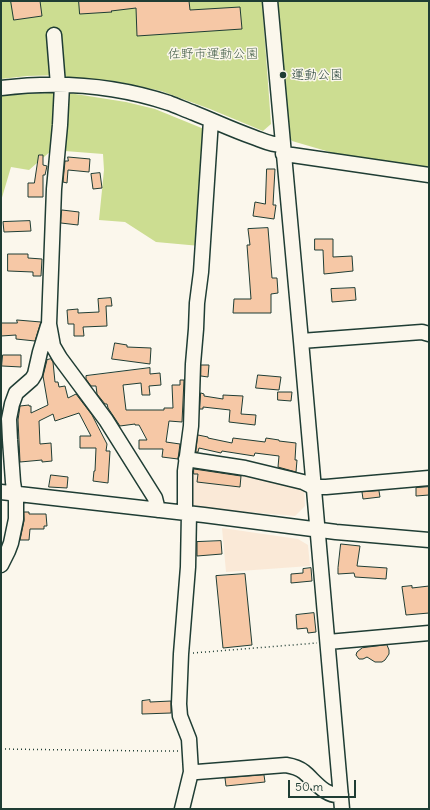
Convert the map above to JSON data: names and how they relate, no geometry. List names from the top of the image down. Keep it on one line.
{"parks":["佐野市運動公園"],"places":["運動公園"],"scale_bar":"50 m"}
